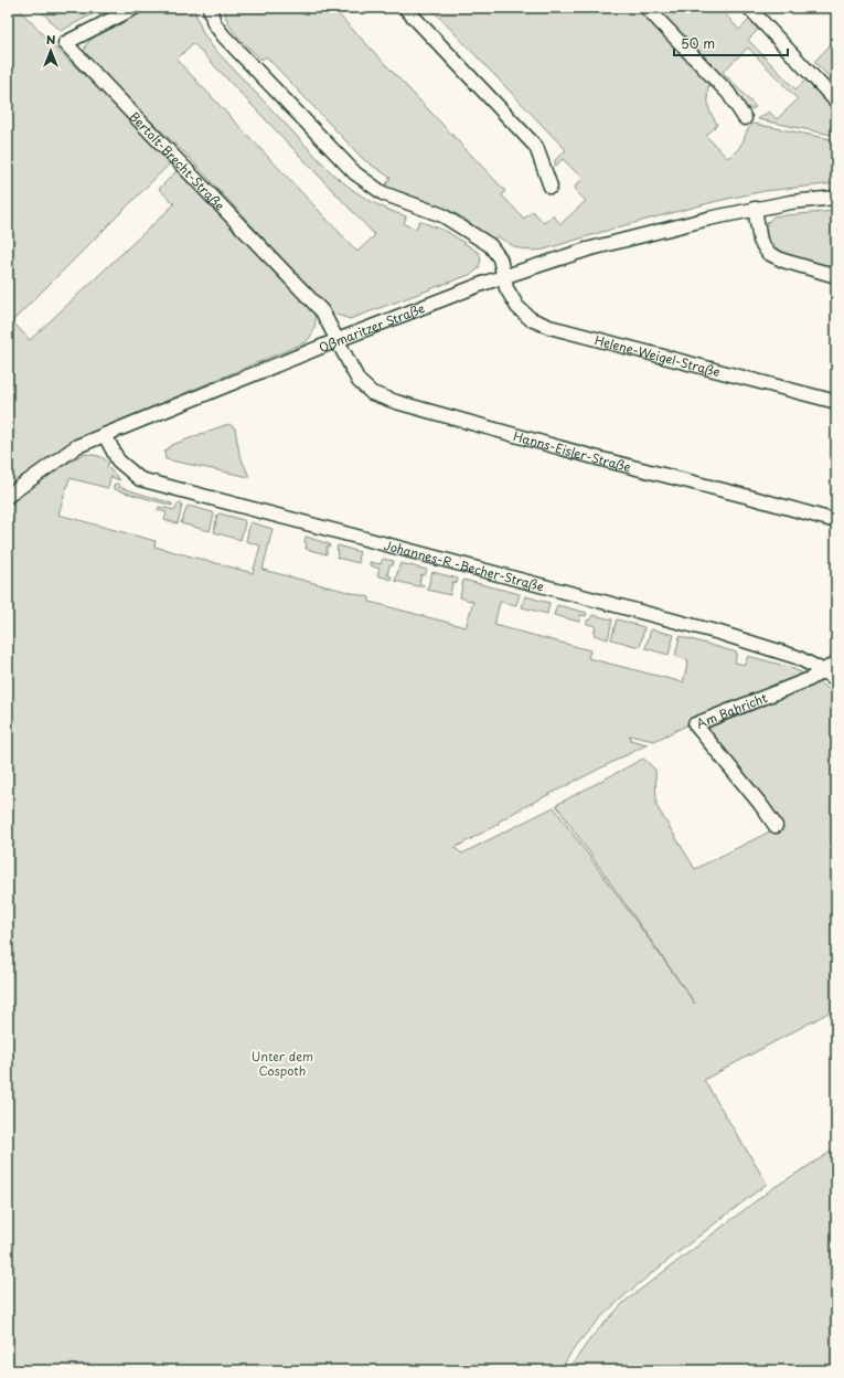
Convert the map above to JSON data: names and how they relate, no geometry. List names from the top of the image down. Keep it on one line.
{"streets":{"street":["Bertolt-Brecht-Straße","Oßmaritzer Straße","Helene-Weigel-Straße","Hanns-Eisler-Straße","Johannes-R.-Becher-Straße","Am Bahricht"]},"crossings":[["Bertolt-Brecht-Straße","Oßmaritzer Straße"],["Bertolt-Brecht-Straße","Hanns-Eisler-Straße"],["Oßmaritzer Straße","Helene-Weigel-Straße"],["Oßmaritzer Straße","Hanns-Eisler-Straße"],["Oßmaritzer Straße","Johannes-R.-Becher-Straße"],["Johannes-R.-Becher-Straße","Am Bahricht"]],"parks":["Unter dem Cospoth"],"scale_bar":"50 m","north":"top"}
